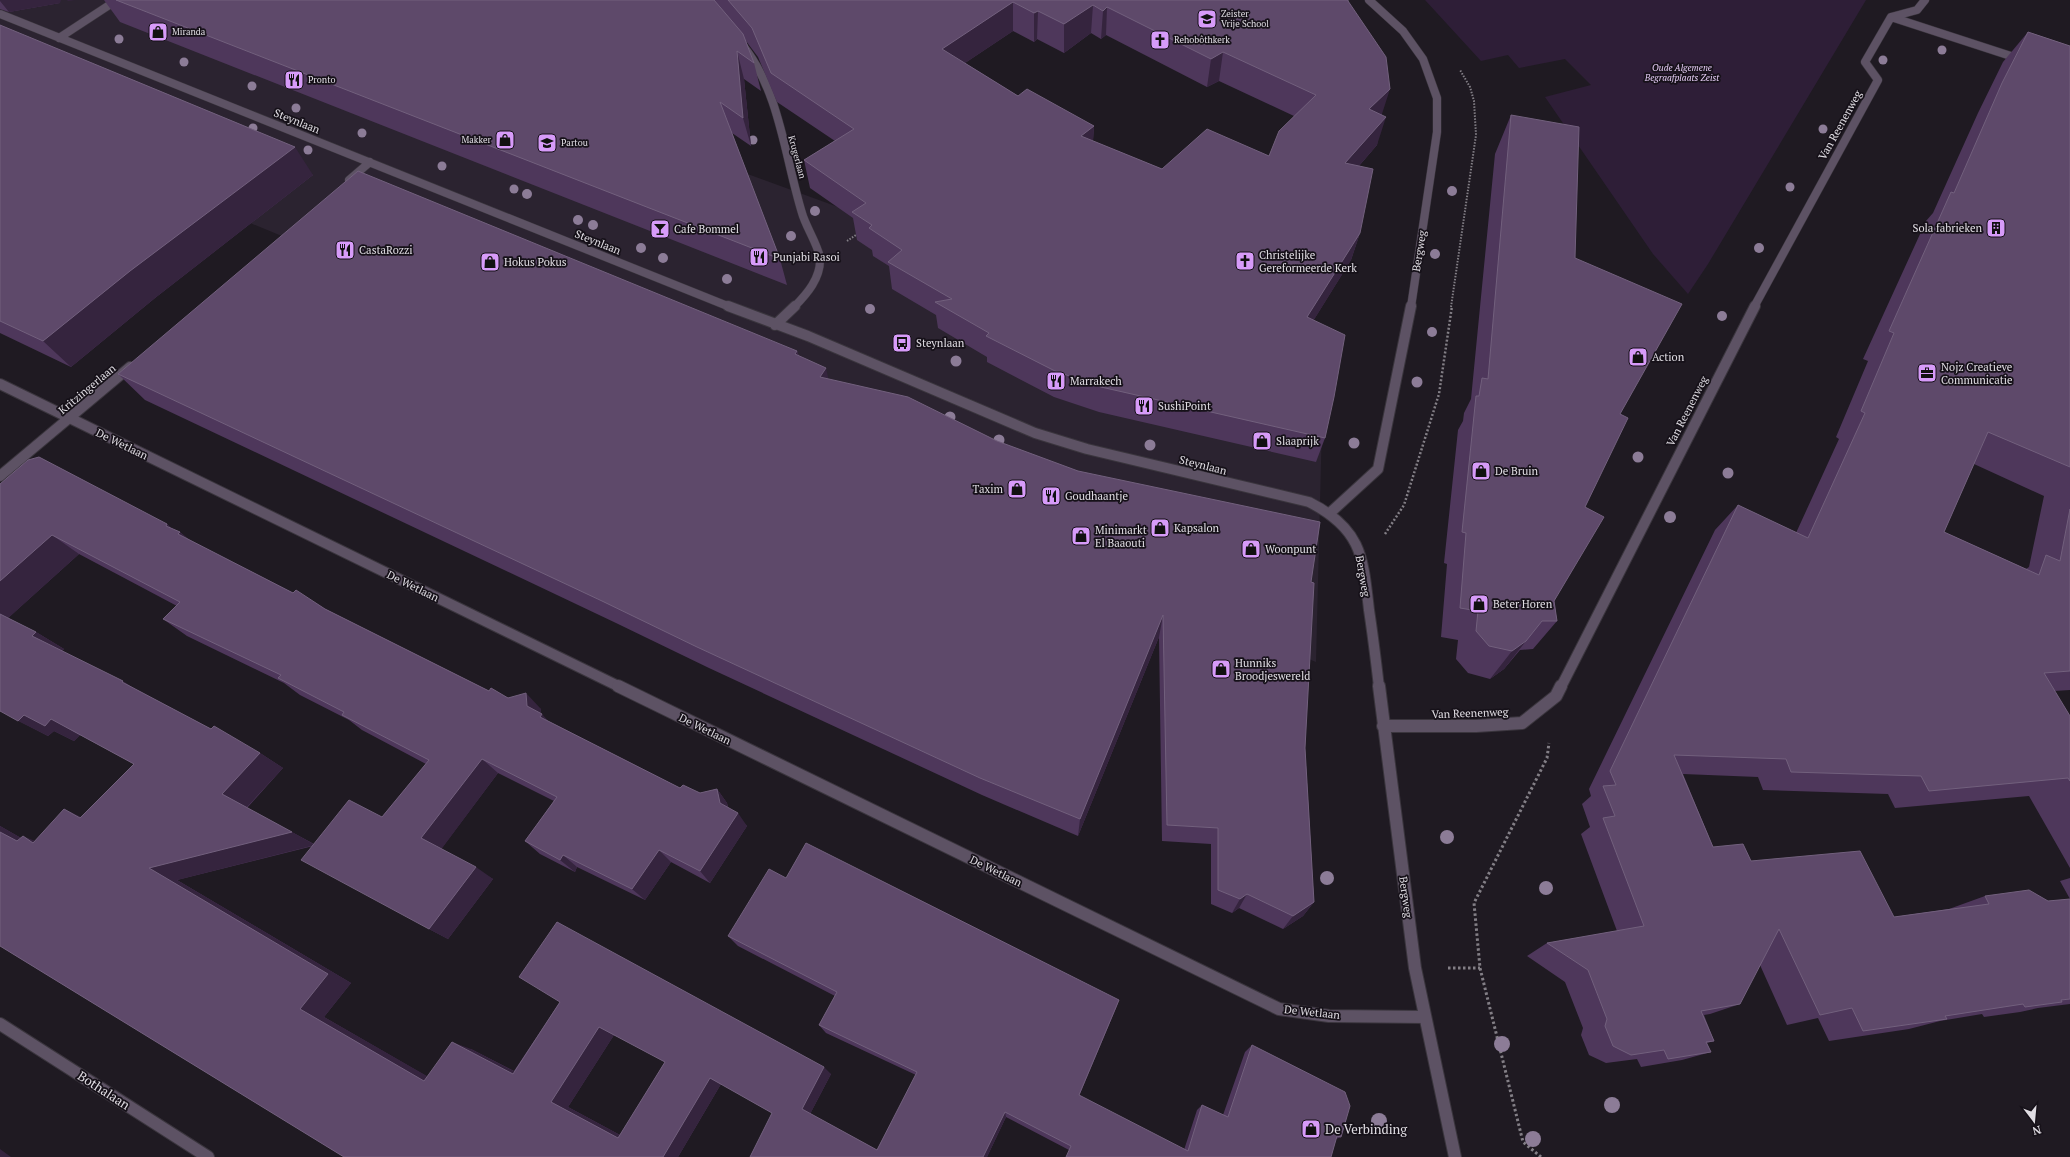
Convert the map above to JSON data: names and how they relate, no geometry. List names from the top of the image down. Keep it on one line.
{"streets":{"street":["Steynlaan","Van Reenenweg","Krugerlaan","Bergweg","Kritzingerlaan","De Wetlaan","Bothalaan"]},"crossings":[["Steynlaan","Bergweg"],["Van Reenenweg","Bergweg"],["Bergweg","De Wetlaan"],["Kritzingerlaan","De Wetlaan"]],"parks":["Oude Algemene Begraafplaats Zeist"],"places":{"school or university":["Zeister Vrije School","Partou"],"shop":["Miranda","Makker","Hokus Pokus","Action","Slaaprijk","De Bruin","Taxim","Kapsalon","Minimarkt El Baaouti","Woonpunt","Beter Horen","Hunniks Broodjeswereld","De Verbinding"],"church":["Rehobôthkerk","Christelijke Gereformeerde Kerk"],"restaurant":["Pronto","CastaRozzi","Punjabi Rasoi","Marrakech","SushiPoint","Goudhaantje"],"building":["Sola fabrieken"],"bar":["Cafe Bommel"],"bus stop":["Steynlaan"],"office":["Nojz Creatieve Communicatie"]},"north":"bottom"}
